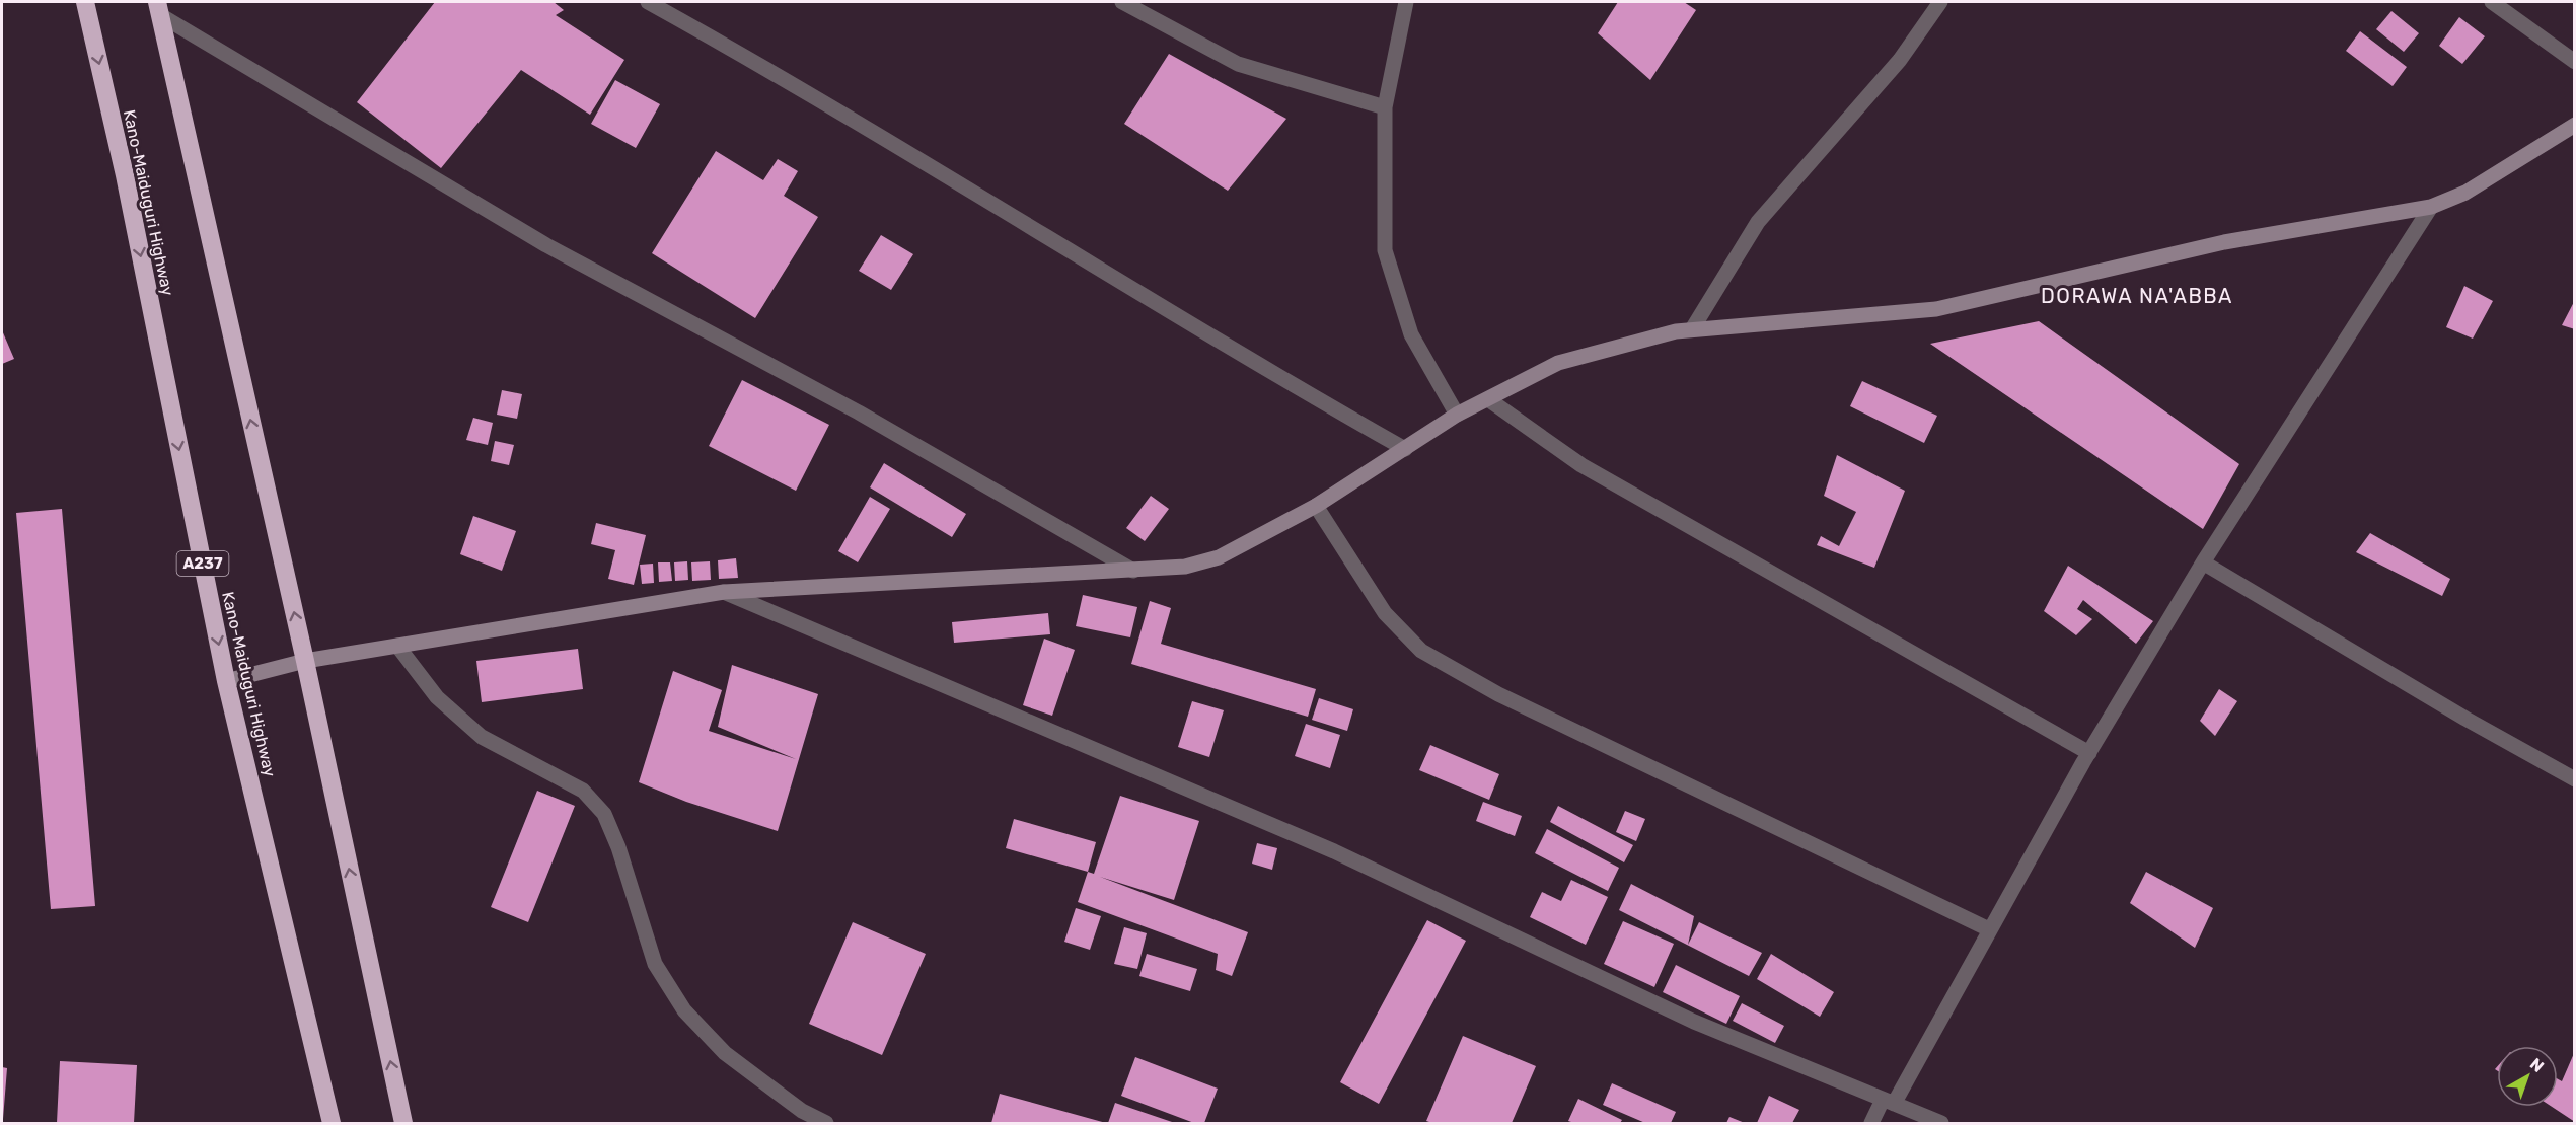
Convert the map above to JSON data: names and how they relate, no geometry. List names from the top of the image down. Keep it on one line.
{"streets":{"highway":["Kano-Maiduguri Highway","A237"]},"districts":["DORAWA NA'ABBA"],"north":"top right"}
